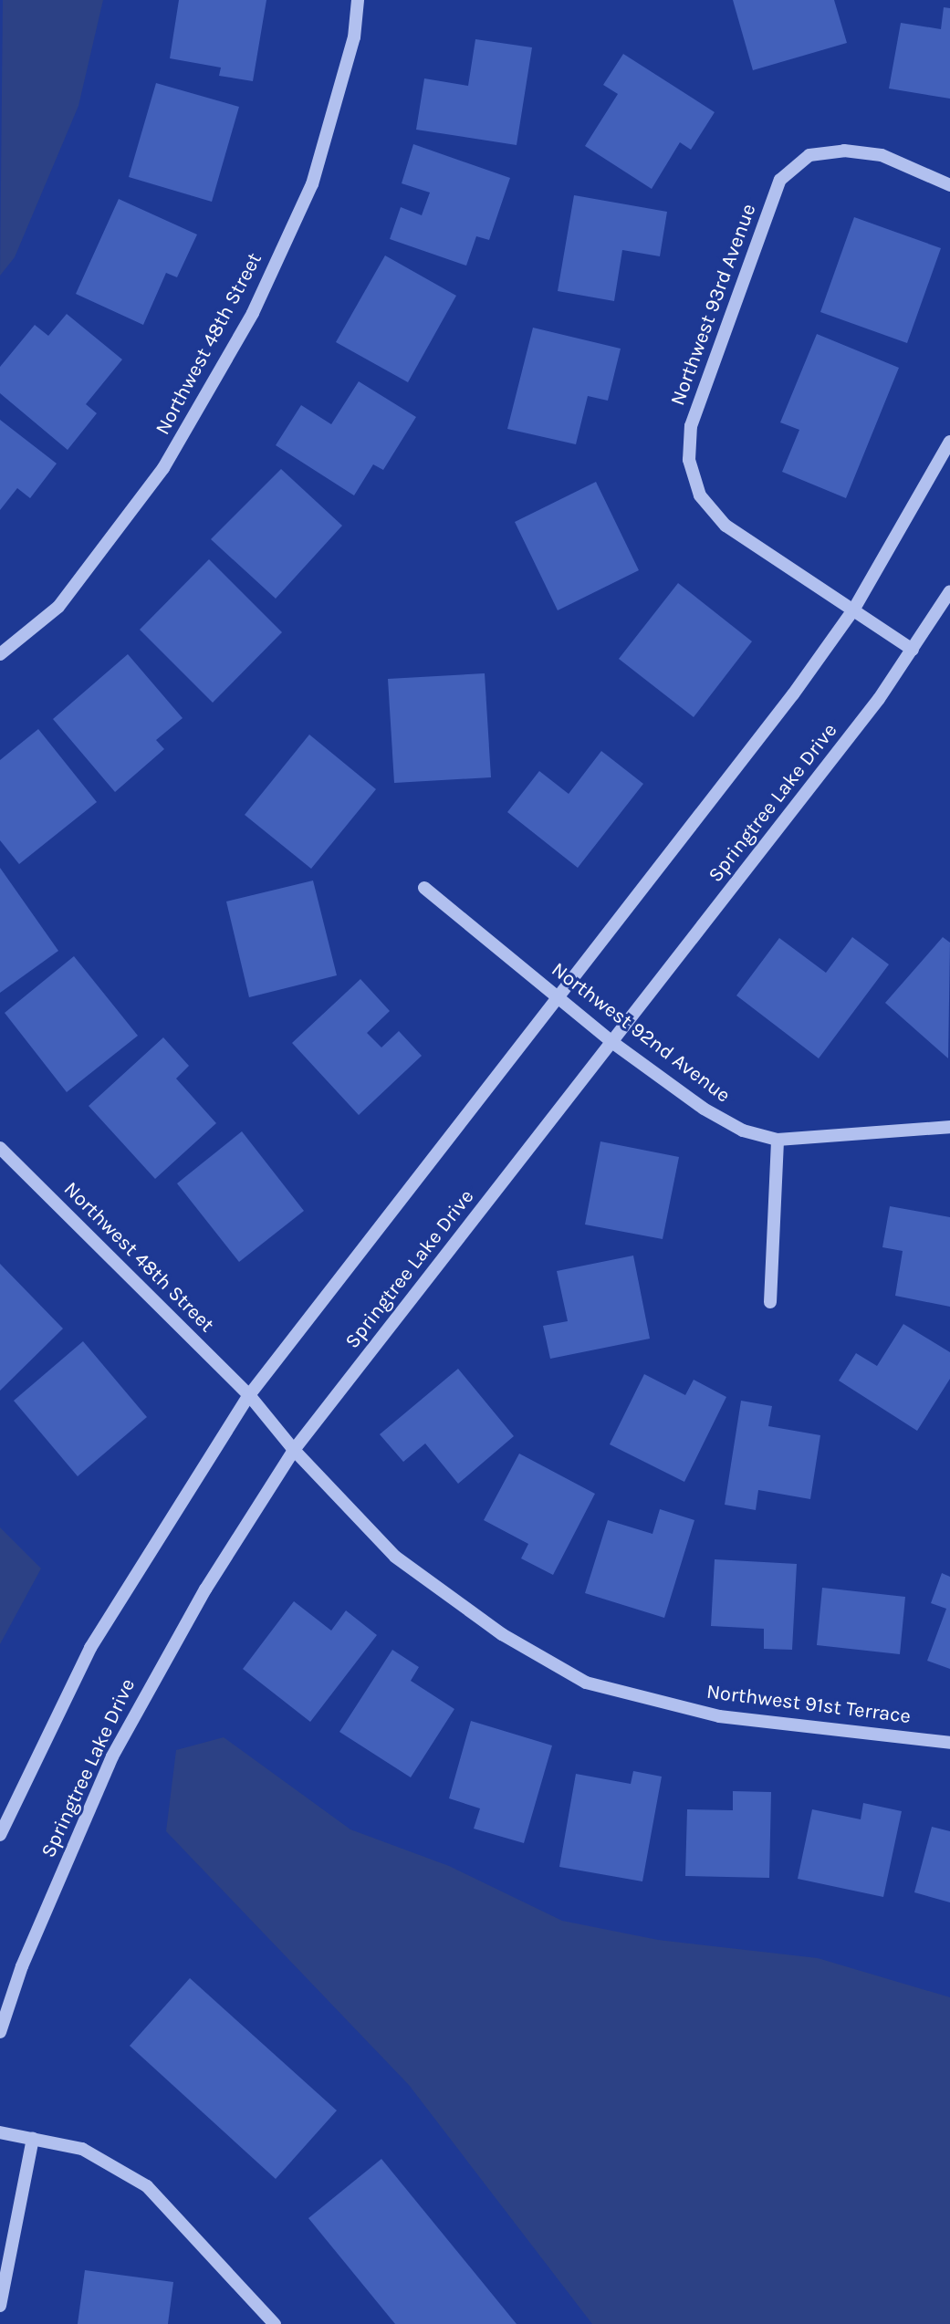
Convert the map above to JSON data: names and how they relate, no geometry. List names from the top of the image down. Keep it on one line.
{"streets":{"street":["Northwest 93rd Avenue","Northwest 48th Street","Springtree Lake Drive","Northwest 92nd Avenue","Northwest 91st Terrace"]},"crossings":[["Northwest 93rd Avenue","Springtree Lake Drive"],["Northwest 48th Street","Northwest 91st Terrace"],["Springtree Lake Drive","Northwest 92nd Avenue"],["Springtree Lake Drive","Northwest 91st Terrace"]]}
